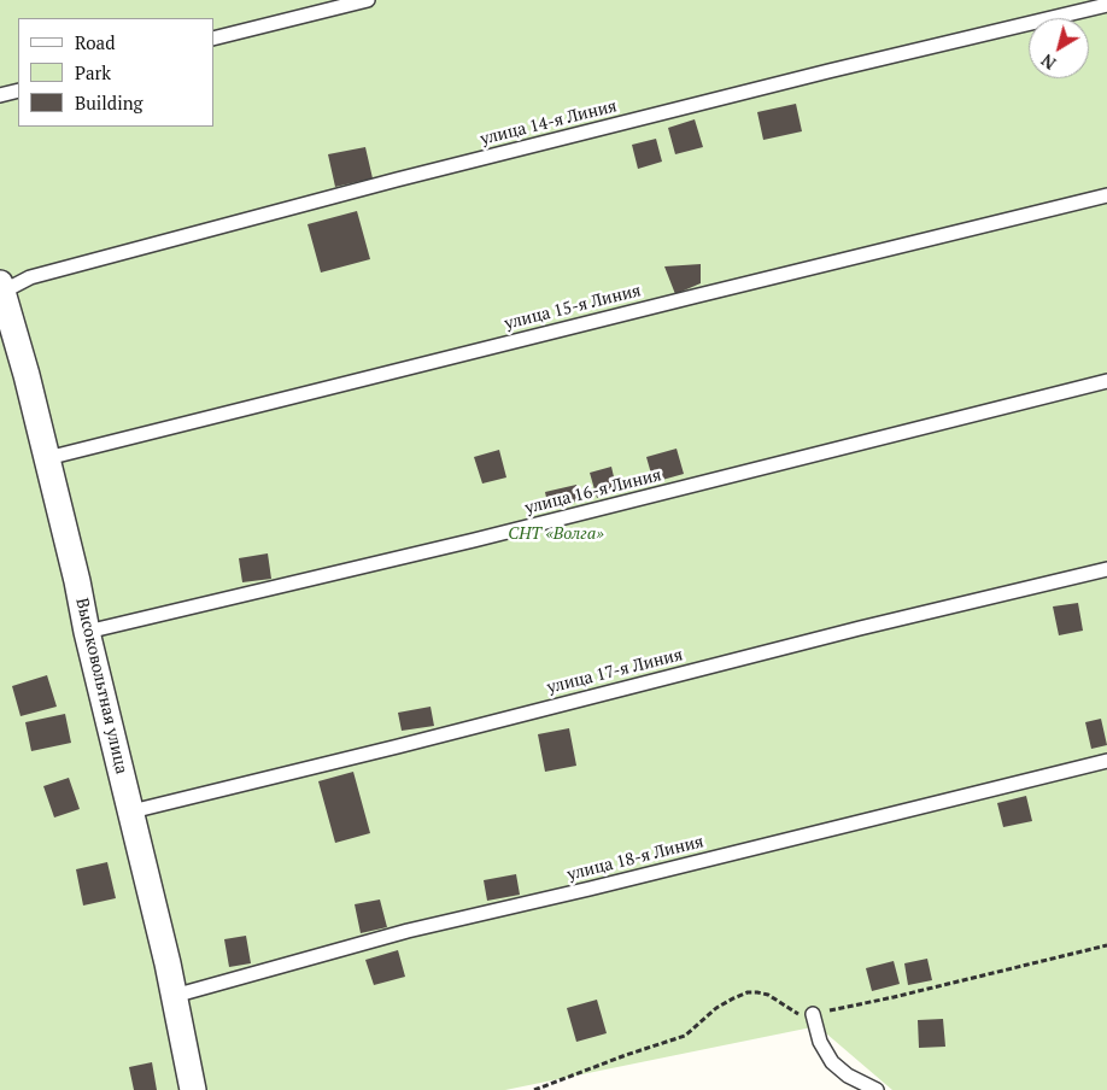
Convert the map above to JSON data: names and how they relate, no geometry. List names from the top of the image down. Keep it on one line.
{"streets":{"street":["Высоковольтная улица"],"lane":["улица 14-я Линия","улица 15-я Линия","улица 16-я Линия","улица 17-я Линия","улица 18-я Линия"]},"crossings":[["улица 14-я Линия","Высоковольтная улица"],["улица 15-я Линия","Высоковольтная улица"],["улица 16-я Линия","Высоковольтная улица"],["улица 17-я Линия","Высоковольтная улица"],["Высоковольтная улица","улица 18-я Линия"]],"parks":["СНТ «Волга»"],"legend":["Road","Park","Building"],"north":"bottom left"}
